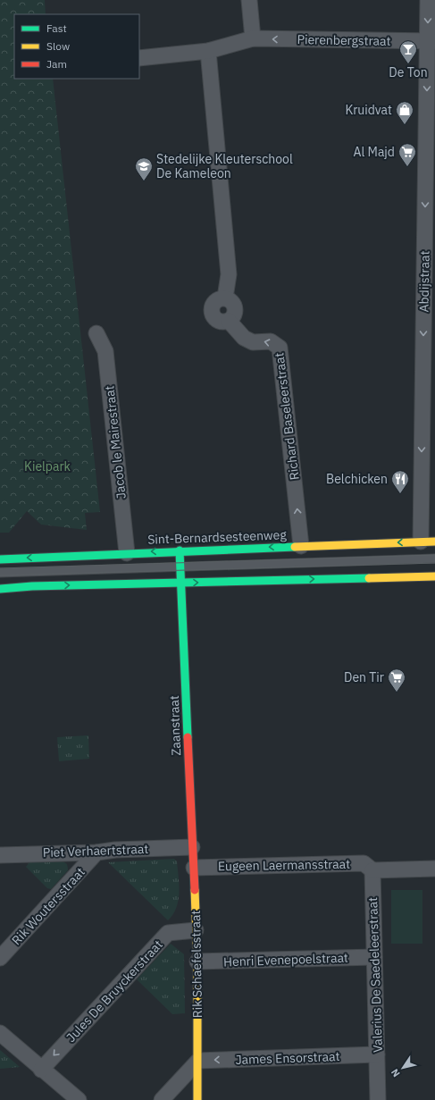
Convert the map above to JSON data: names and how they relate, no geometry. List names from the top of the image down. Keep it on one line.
{"streets":{"street":["Pierenbergstraat","Abdijstraat","Richard Baseleerstraat","Jacob le Mairestraat","Sint-Bernardsesteenweg","Zaanstraat","Piet Verhaertstraat","Eugeen Laermansstraat","Rik Woutersstraat","Henri Evenepoelstraat","Rik Schaefelsstraat","Valerius De Saedeleerstraat","Jules De Bruyckerstraat","James Ensorstraat"]},"crossings":[["Pierenbergstraat","Abdijstraat"],["Pierenbergstraat","Richard Baseleerstraat"],["Abdijstraat","Sint-Bernardsesteenweg"],["Richard Baseleerstraat","Sint-Bernardsesteenweg"],["Jacob le Mairestraat","Sint-Bernardsesteenweg"],["Sint-Bernardsesteenweg","Zaanstraat"],["Zaanstraat","Piet Verhaertstraat"],["Zaanstraat","Eugeen Laermansstraat"],["Zaanstraat","Rik Schaefelsstraat"],["Piet Verhaertstraat","Rik Woutersstraat"],["Eugeen Laermansstraat","Rik Schaefelsstraat"],["Eugeen Laermansstraat","Valerius De Saedeleerstraat"],["Henri Evenepoelstraat","Rik Schaefelsstraat"],["Henri Evenepoelstraat","Valerius De Saedeleerstraat"],["Rik Schaefelsstraat","Jules De Bruyckerstraat"],["Rik Schaefelsstraat","James Ensorstraat"],["Valerius De Saedeleerstraat","James Ensorstraat"]],"one_way":["Pierenbergstraat","Abdijstraat","Richard Baseleerstraat","Jules De Bruyckerstraat","James Ensorstraat"],"parks":["Kielpark"],"places":{"bar":["De Ton"],"shop":["Kruidvat"],"supermarket":["Al Majd","Den Tir"],"school or university":["Stedelijke Kleuterschool De Kameleon"],"restaurant":["Belchicken"]},"legend":["Fast","Slow","Jam"],"north":"bottom left"}
